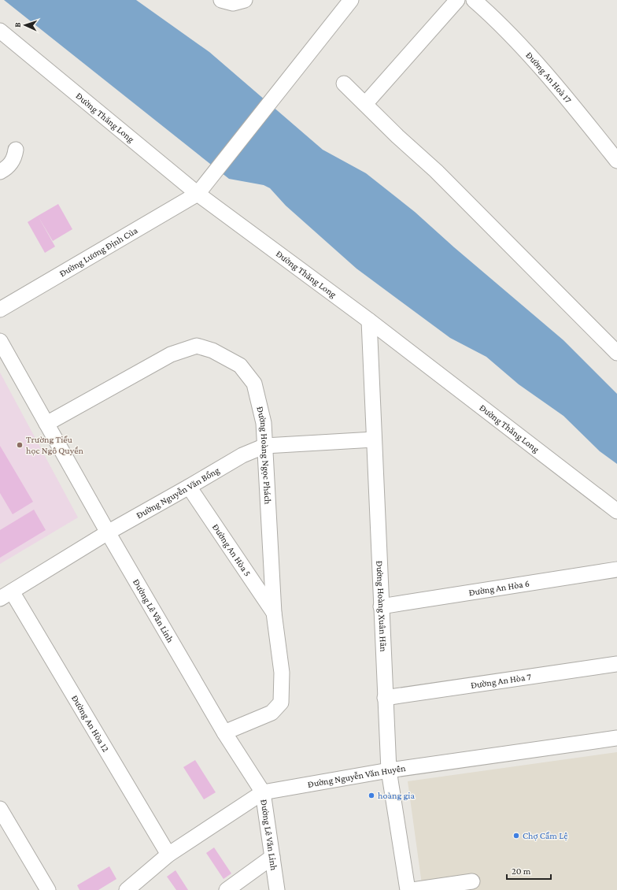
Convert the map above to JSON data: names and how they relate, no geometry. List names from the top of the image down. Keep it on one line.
{"streets":{"street":["Đường An Hoà 17","Đường Thăng Long","Đường Lương Định Của","Đường Hoàng Ngọc Phách","Đường Nguyễn Văn Bổng","Đường An Hòa 5","Đường An Hòa 6","Đường Hoàng Xuân Hãn","Đường Lê Văn Linh","Đường An Hòa 7","Đường An Hòa 12","Đường Nguyễn Văn Huyên"]},"crossings":[["Đường Thăng Long","Đường Lương Định Của"],["Đường Thăng Long","Đường Hoàng Xuân Hãn"],["Đường Hoàng Ngọc Phách","Đường Nguyễn Văn Bổng"],["Đường Hoàng Ngọc Phách","Đường An Hòa 5"],["Đường Hoàng Ngọc Phách","Đường Lê Văn Linh"],["Đường Nguyễn Văn Bổng","Đường An Hòa 5"],["Đường Nguyễn Văn Bổng","Đường Hoàng Xuân Hãn"],["Đường Nguyễn Văn Bổng","Đường Lê Văn Linh"],["Đường Nguyễn Văn Bổng","Đường An Hòa 12"],["Đường An Hòa 6","Đường Hoàng Xuân Hãn"],["Đường Hoàng Xuân Hãn","Đường An Hòa 7"],["Đường Hoàng Xuân Hãn","Đường Nguyễn Văn Huyên"],["Đường Lê Văn Linh","Đường Nguyễn Văn Huyên"],["Đường An Hòa 12","Đường Nguyễn Văn Huyên"]],"places":["Trường Tiểu học Ngô Quyền","hoàng gia","Chợ Cẩm Lệ"],"scale_bar":"20 m","north":"left"}
